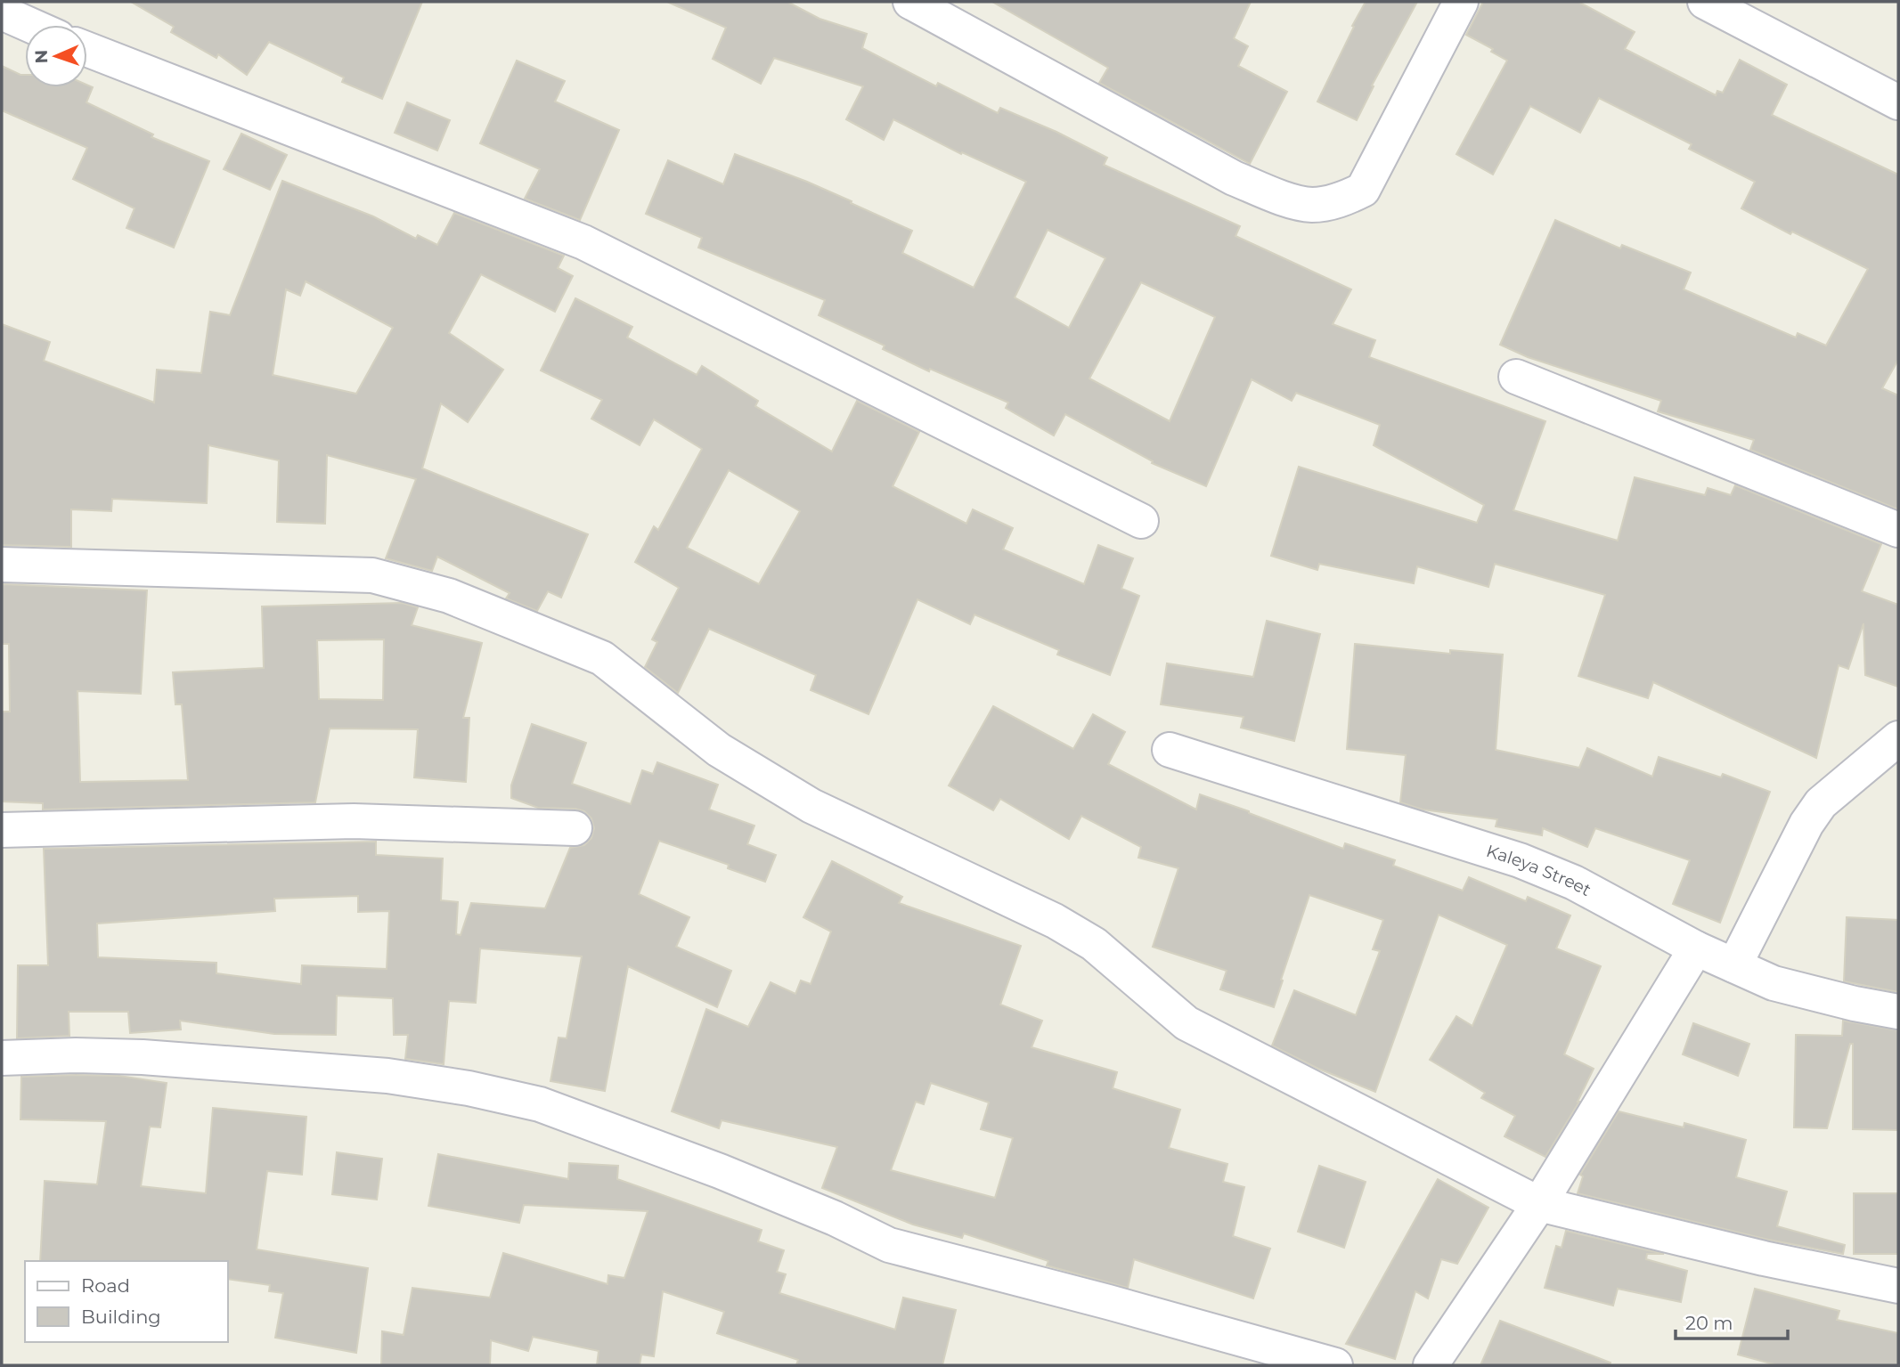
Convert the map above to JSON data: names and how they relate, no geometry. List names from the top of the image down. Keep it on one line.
{"streets":{"street":["Kaleya Street"]},"legend":["Road","Building"],"scale_bar":"20 m","north":"left"}
